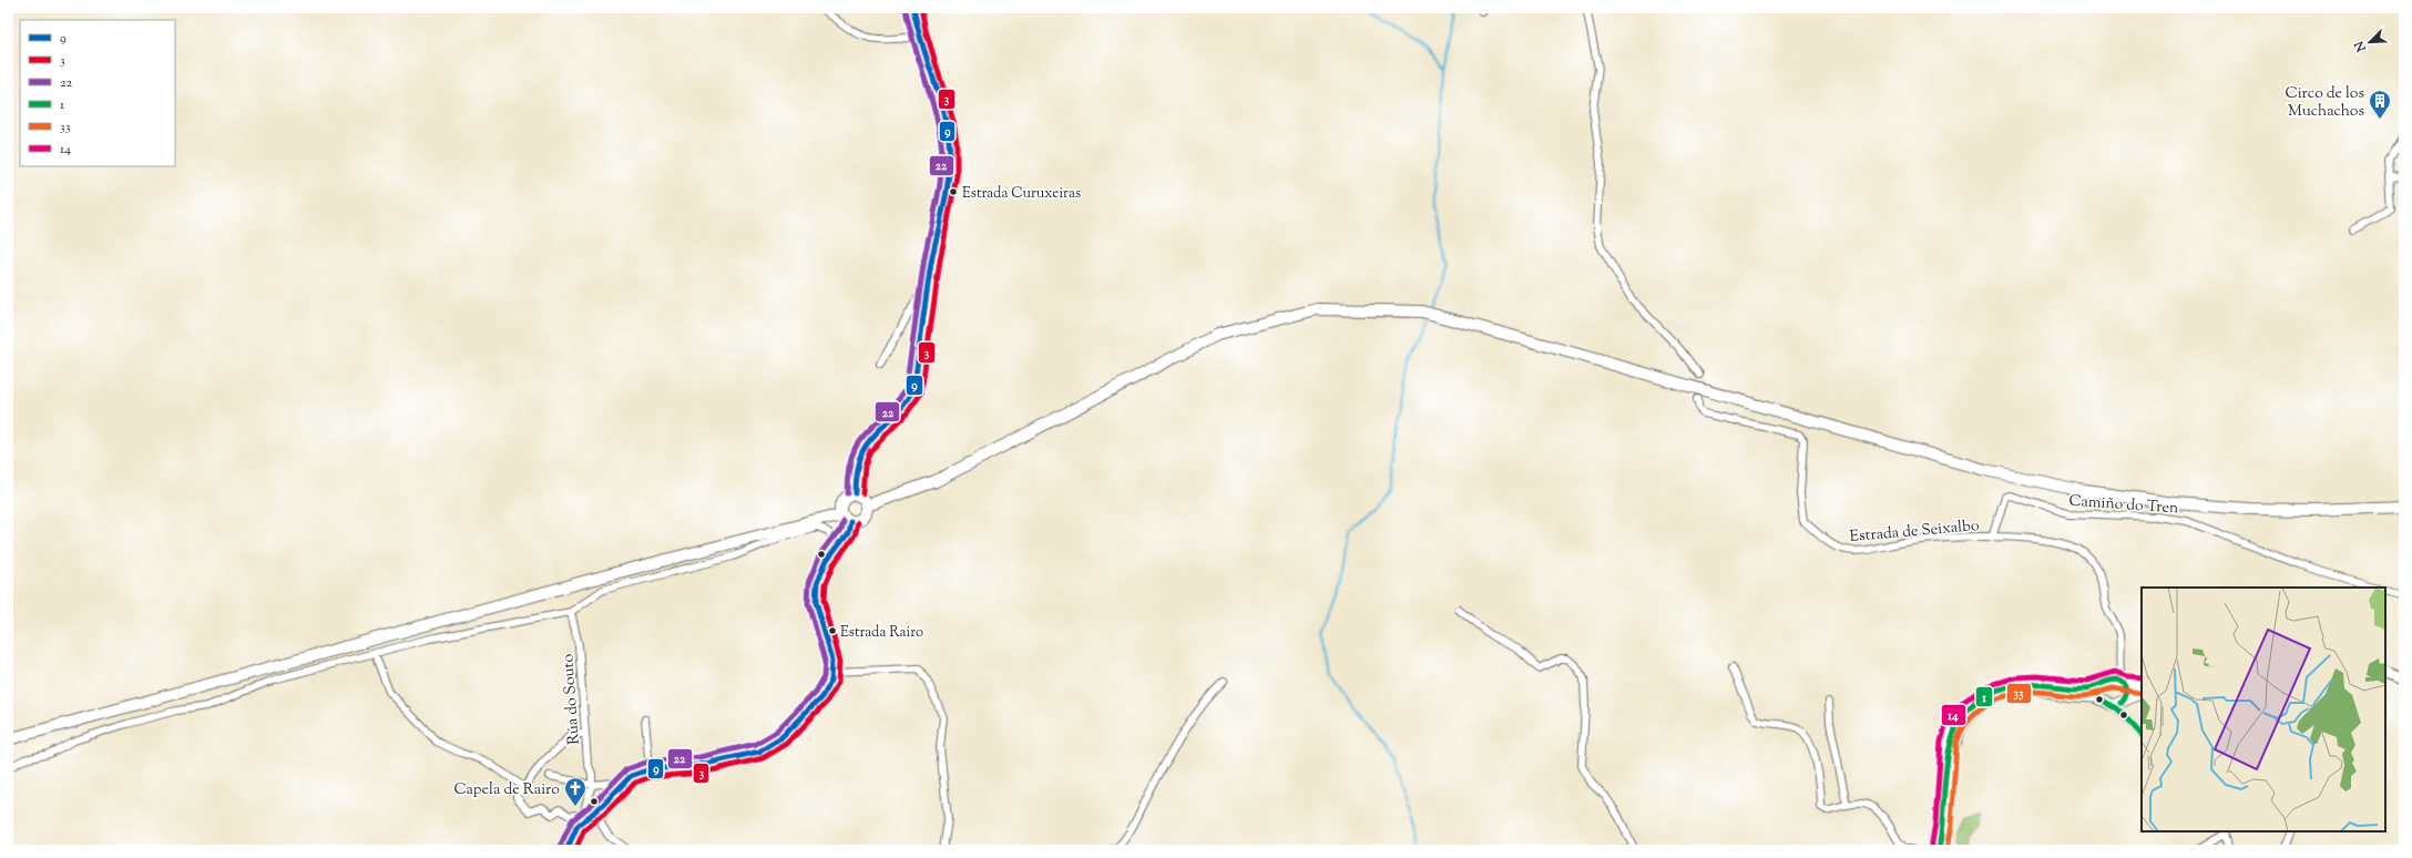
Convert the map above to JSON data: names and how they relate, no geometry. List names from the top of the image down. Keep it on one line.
{"streets":{"street":["Camiño do Tren","Estrada de Seixalbo","Rúa do Souto"]},"crossings":[["Camiño do Tren","Estrada de Seixalbo"]],"places":{"building":["Circo de los Muchachos"],"other":["Estrada Curuxeiras","Estrada Rairo"],"church":["Capela de Rairo"]},"lines":["transit line 9","transit line 3","transit line 22","transit line 14","transit line 1","transit line 33"],"legend":["9","3","22","1","33","14"],"north":"bottom left"}
